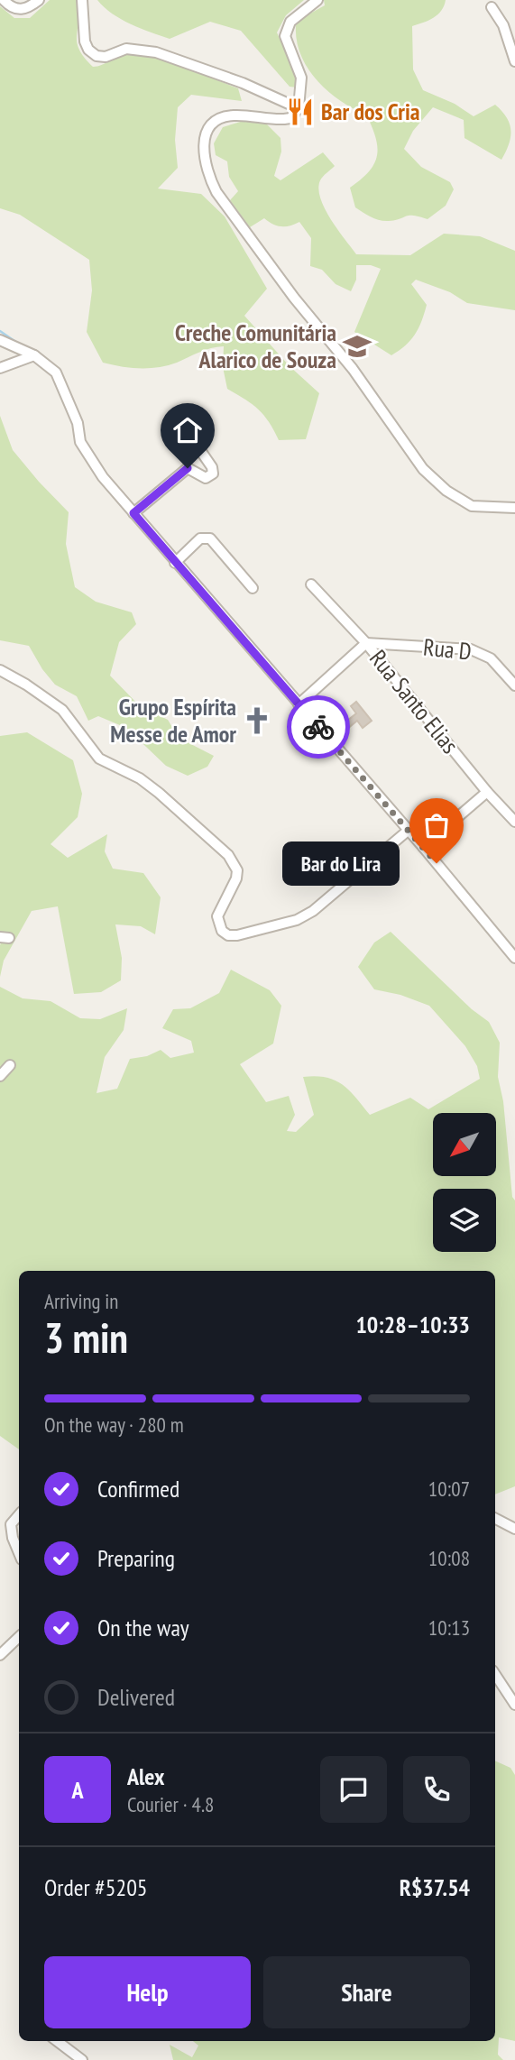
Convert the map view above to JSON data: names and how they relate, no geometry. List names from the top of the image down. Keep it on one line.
{"streets":{"street":["Rua D","Rua Santo Elias"]},"crossings":[["Rua D","Rua Santo Elias"]],"places":{"restaurant":["Bar dos Cria"],"school or university":["Creche Comunitária Alarico de Souza"],"church":["Grupo Espírita Messe de Amor"],"other":["Bar do Lira"]},"north":"bottom left","page":{"bubble":"Bar do Lira","heading":["3 min","Arriving in","10:28–10:33"],"panel":["Alex","Courier · 4.8","Order #5205","R$37.54"],"bar":"On the way · 280 m","list":[["Confirmed","10:07"],["Preparing","10:08"],["On the way","10:13"],"Delivered"],"round":"A","buttons":["Help","Share"]}}
